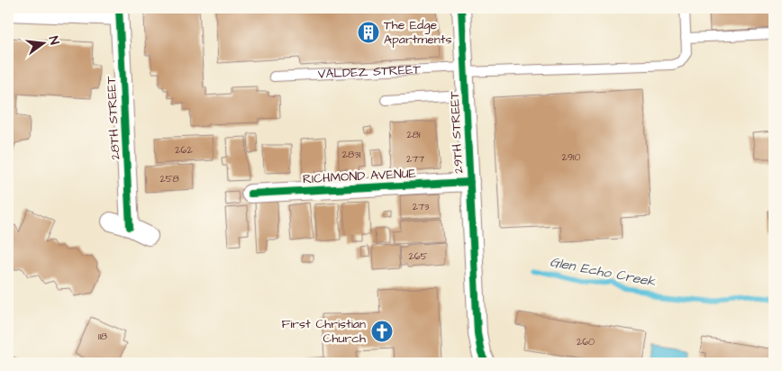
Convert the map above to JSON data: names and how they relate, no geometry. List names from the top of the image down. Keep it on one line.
{"streets":{"street":["28TH STREET","29TH STREET","RICHMOND AVENUE"],"lane":["VALDEZ STREET"]},"crossings":[["VALDEZ STREET","29TH STREET"],["29TH STREET","RICHMOND AVENUE"]],"water":["Glen Echo Creek"],"places":{"building":["The Edge Apartments"],"church":["First Christian Church"]},"house_numbers":["281","262","2831","2910","277","258","273","265","118","260"],"north":"right"}
